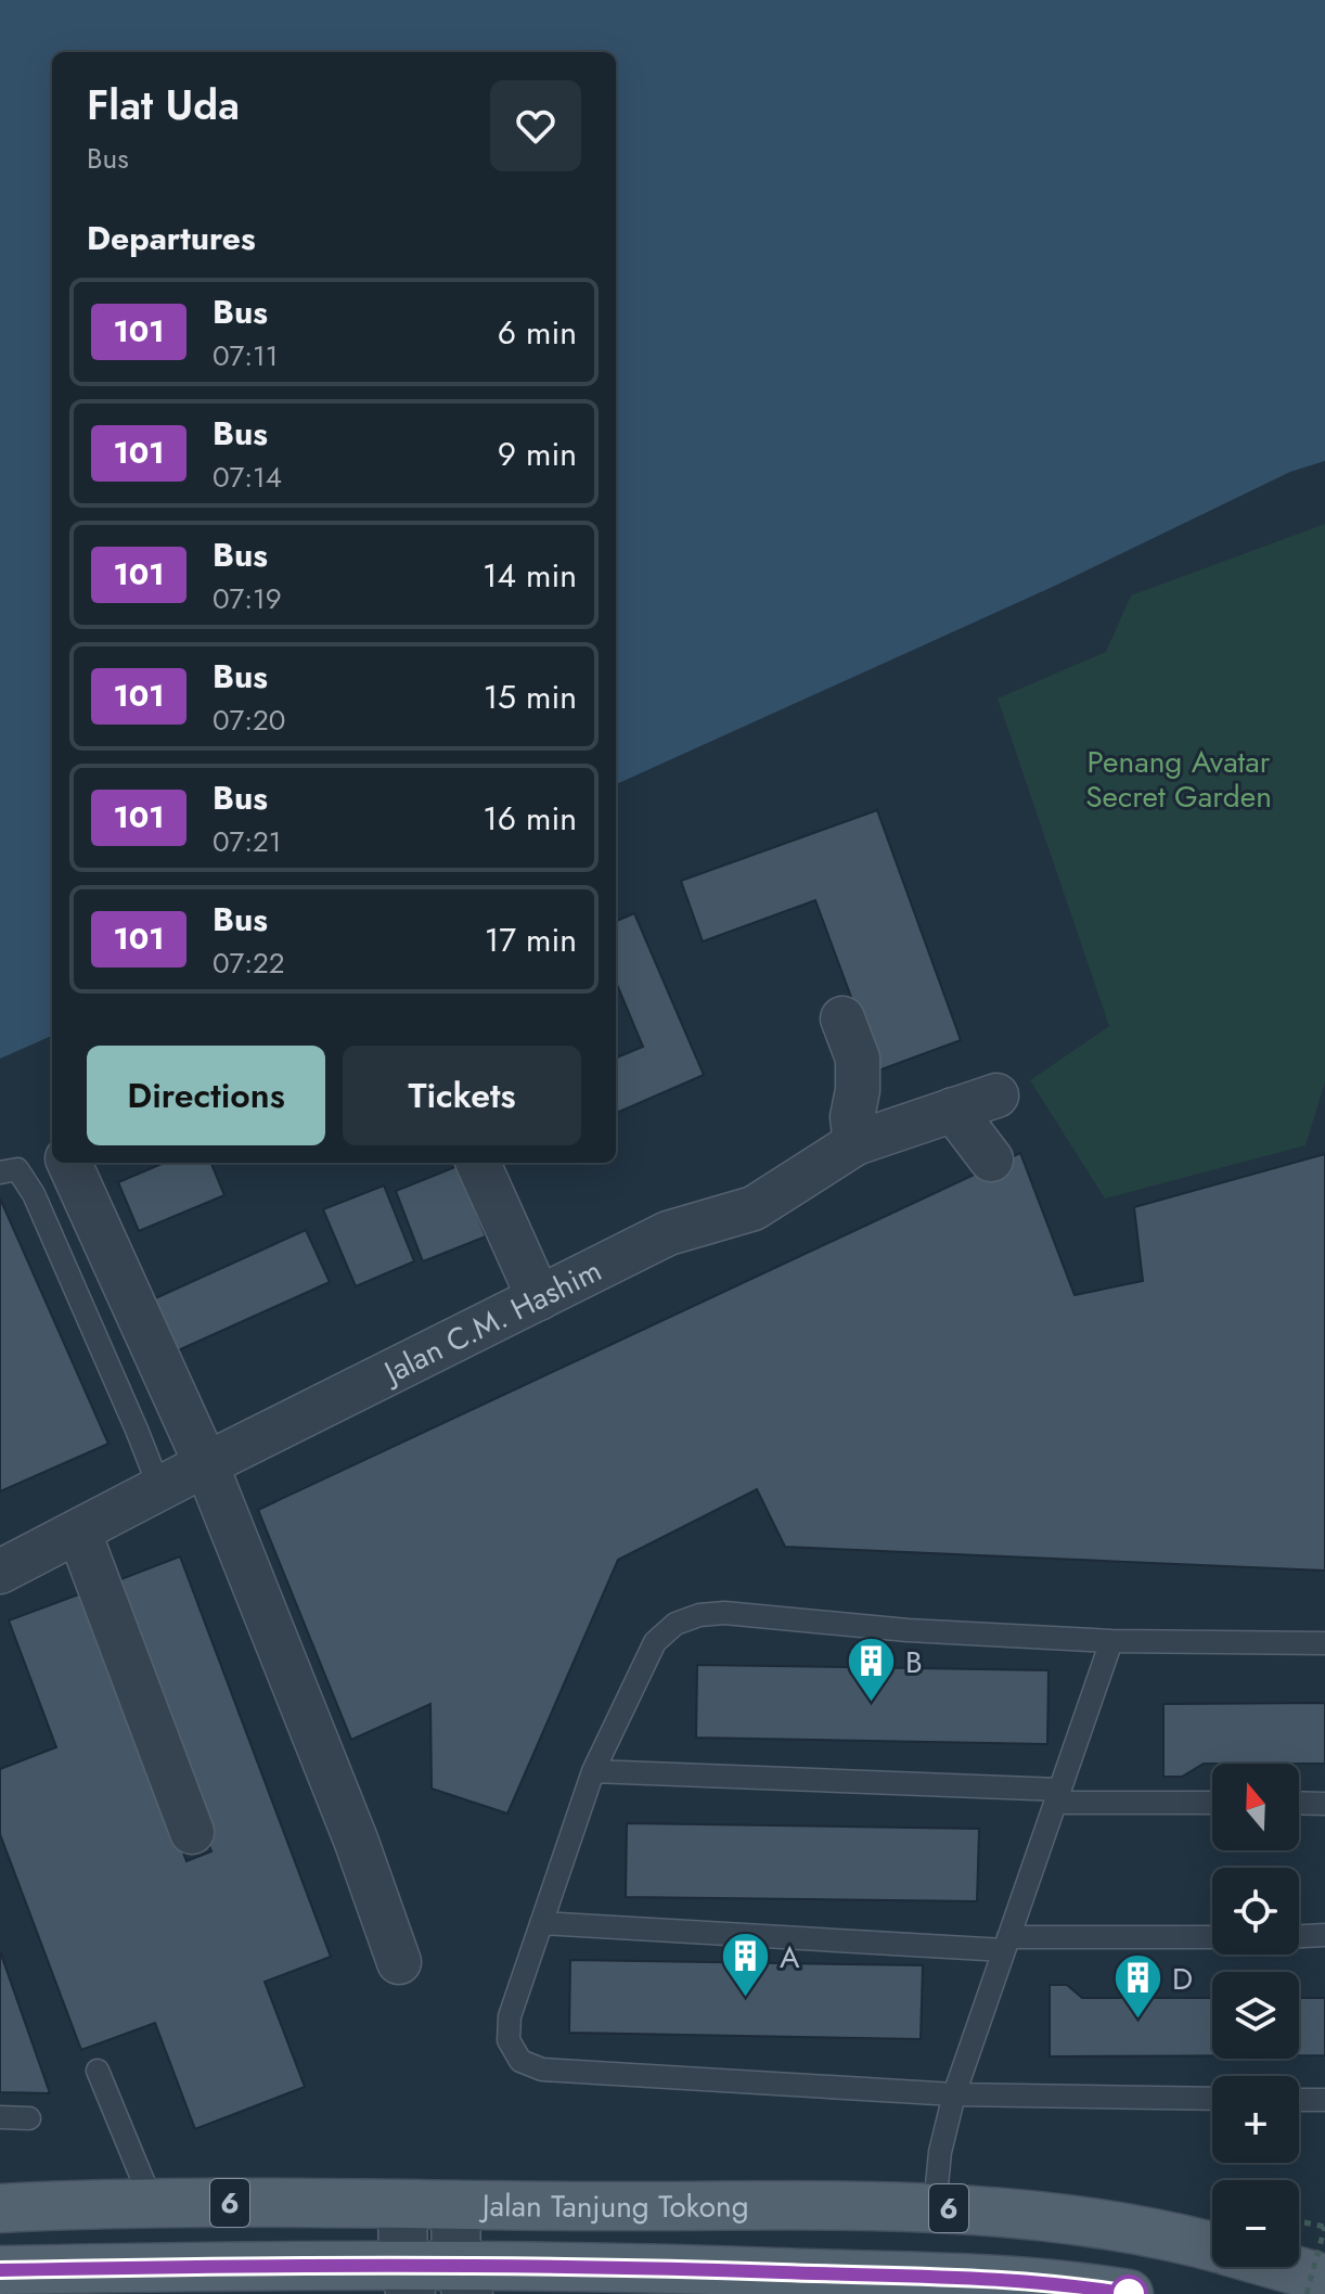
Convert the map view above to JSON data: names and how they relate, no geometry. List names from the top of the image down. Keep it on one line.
{"streets":{"main road":["6","Jalan Tanjung Tokong"],"street":["Jalan C.M. Hashim"]},"parks":["Penang Avatar Secret Garden"],"places":{"building":["B","A","D"]},"lines":["bus line 101"],"north":"top","page":{"heading":[["Flat Uda","Bus"],"Departures"],"list":[{"mark":"101","name":"Bus","note":"07:11","value":"6 min"},{"mark":"101","name":"Bus","note":"07:14","value":"9 min"},{"mark":"101","name":"Bus","note":"07:19","value":"14 min"},{"mark":"101","name":"Bus","note":"07:20","value":"15 min"},{"mark":"101","name":"Bus","note":"07:21","value":"16 min"},{"mark":"101","name":"Bus","note":"07:22","value":"17 min"}],"buttons":["Directions","Tickets"],"map_buttons":["+","−"]}}
